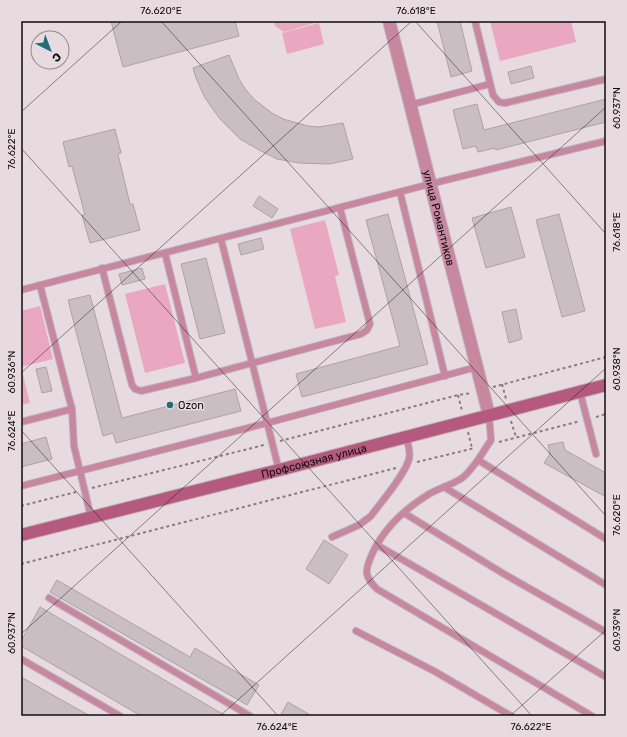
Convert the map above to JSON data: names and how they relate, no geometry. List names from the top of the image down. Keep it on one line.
{"streets":{"main road":["Профсоюзная улица"],"street":["улица Романтиков"]},"crossings":[["улица Романтиков","Профсоюзная улица"]],"places":["Ozon"],"north":"bottom right","coordinates":["76.620°E","76.618°E","60.937°N","76.622°E","60.938°N","60.936°N","76.624°E","60.939°N"]}
